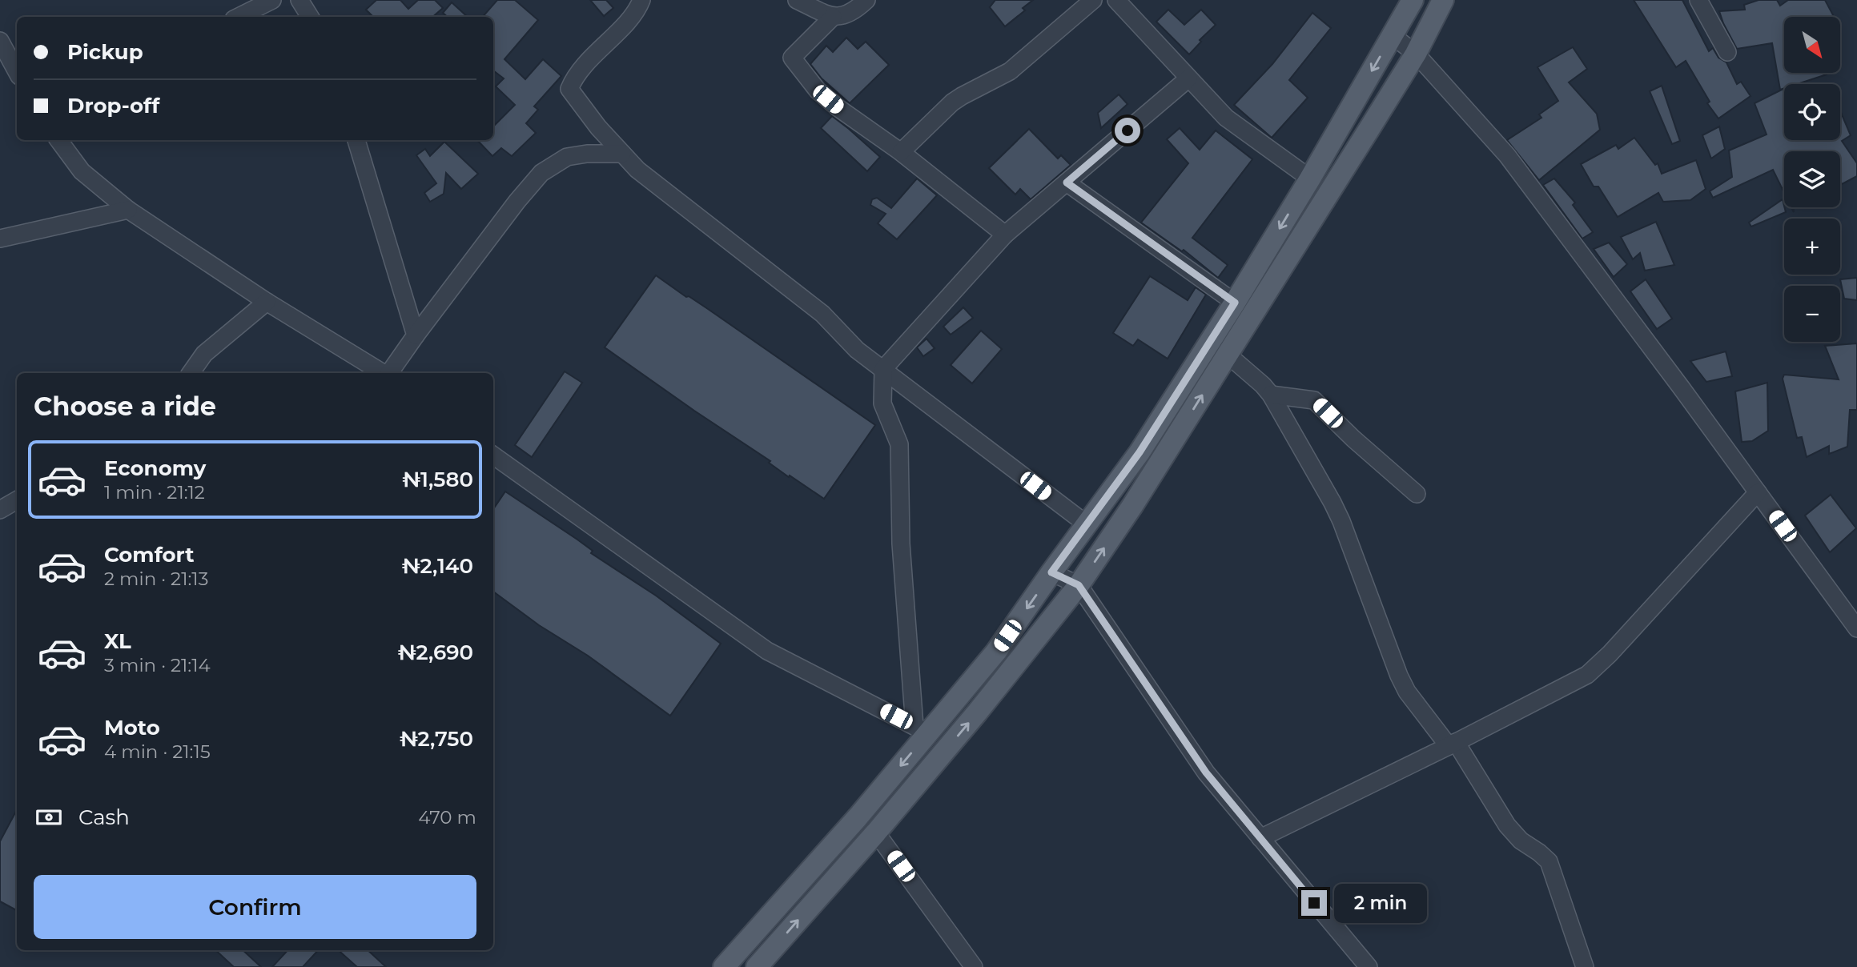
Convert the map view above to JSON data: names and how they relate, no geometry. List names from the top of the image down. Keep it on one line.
{"north":"bottom right","page":{"map_buttons":["+","−"],"banner":["Pickup","Drop-off"],"heading":"Choose a ride","list":[{"name":"Economy","note":"1 min · 21:12","value":"₦1,580"},{"name":"Comfort","note":"2 min · 21:13","value":"₦2,140"},{"name":"XL","note":"3 min · 21:14","value":"₦2,690"},{"name":"Moto","note":"4 min · 21:15","value":"₦2,750"}],"pay":["Cash","470 m"],"buttons":"Confirm","bubble":"2 min"}}
